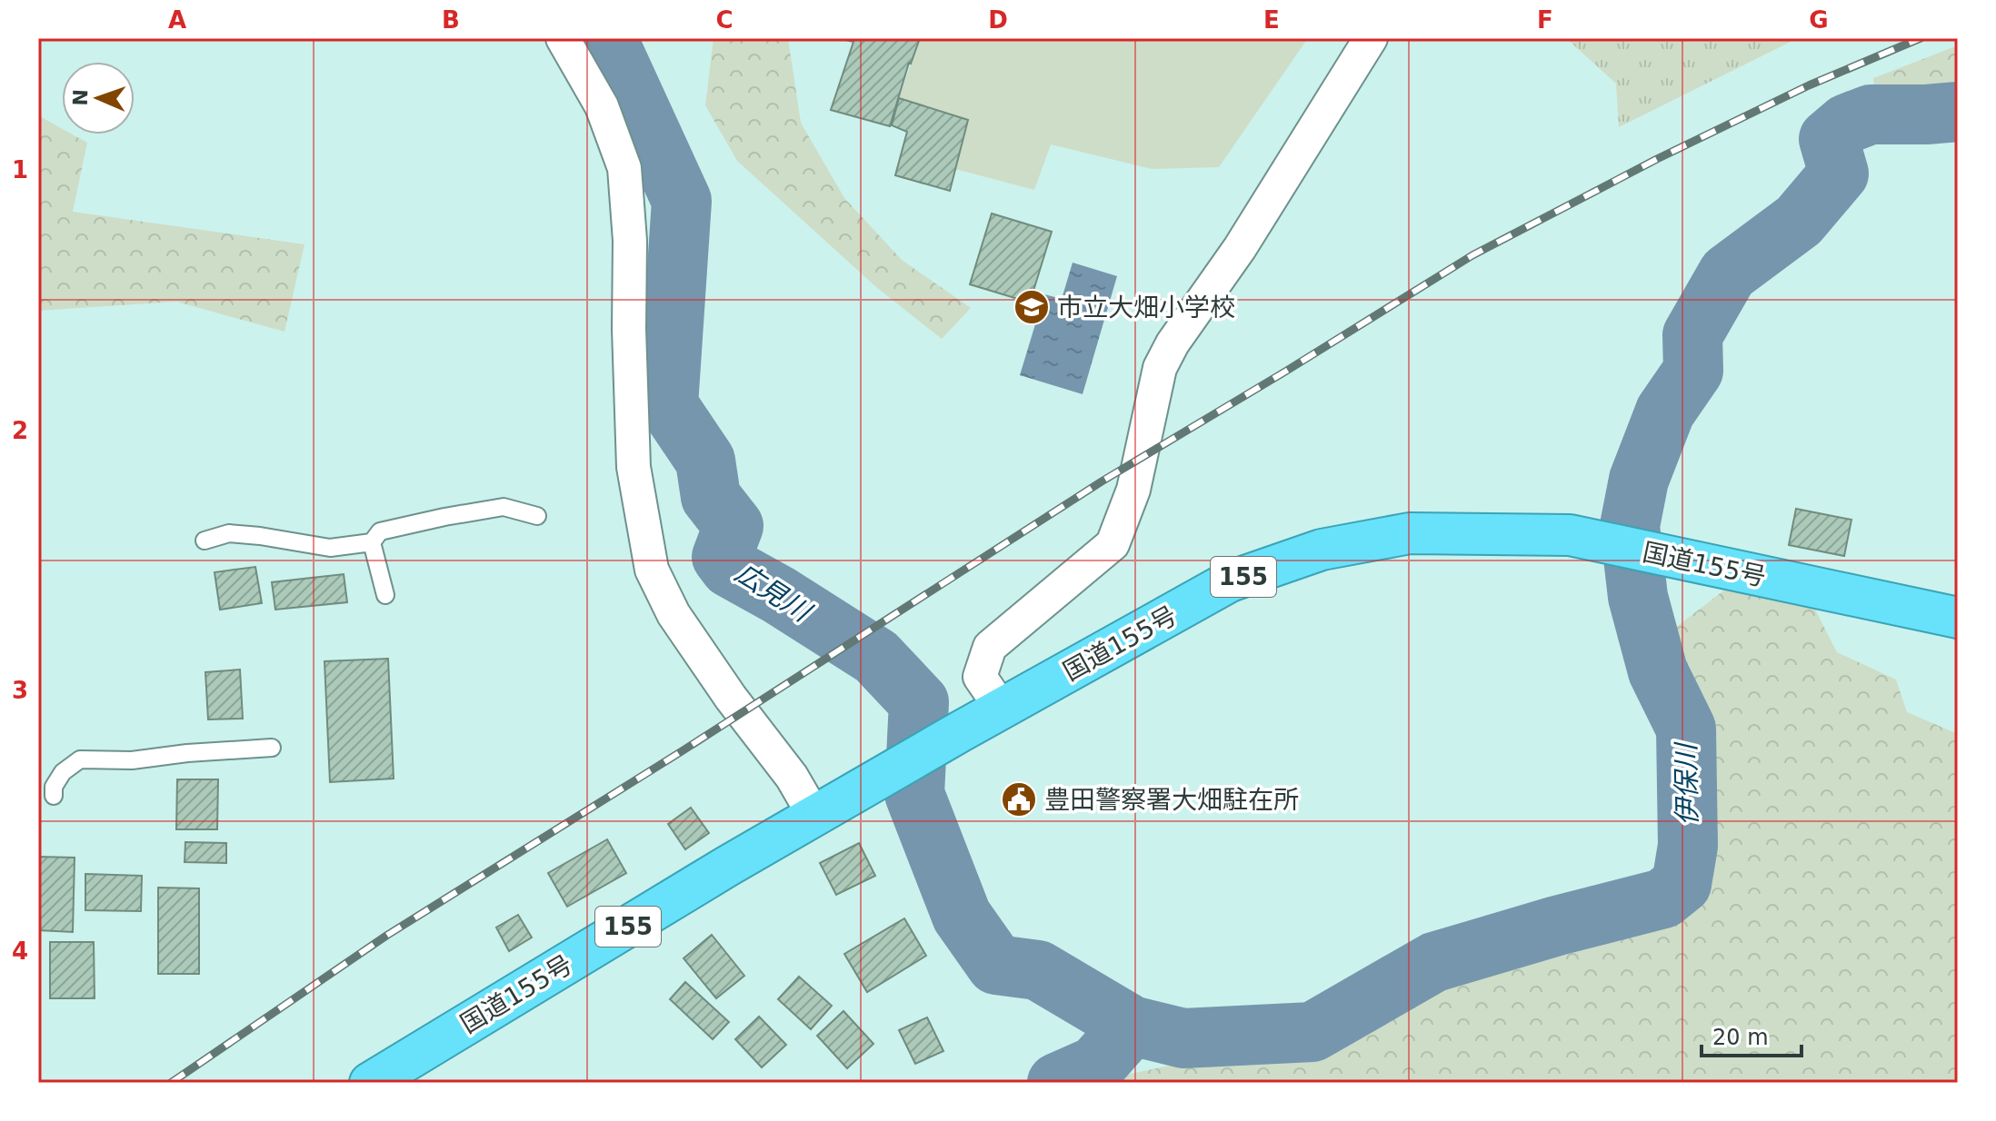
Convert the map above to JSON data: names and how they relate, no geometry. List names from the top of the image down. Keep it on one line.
{"streets":{"highway":["国道155号","155"]},"water":["広見川","伊保川"],"places":{"school or university":["市立大畑小学校"],"public building":["豊田警察署大畑駐在所"]},"scale_bar":"20 m","north":"left","grid":{"columns":["A","B","C","D","E","F","G"],"rows":["1","2","3","4"]}}
